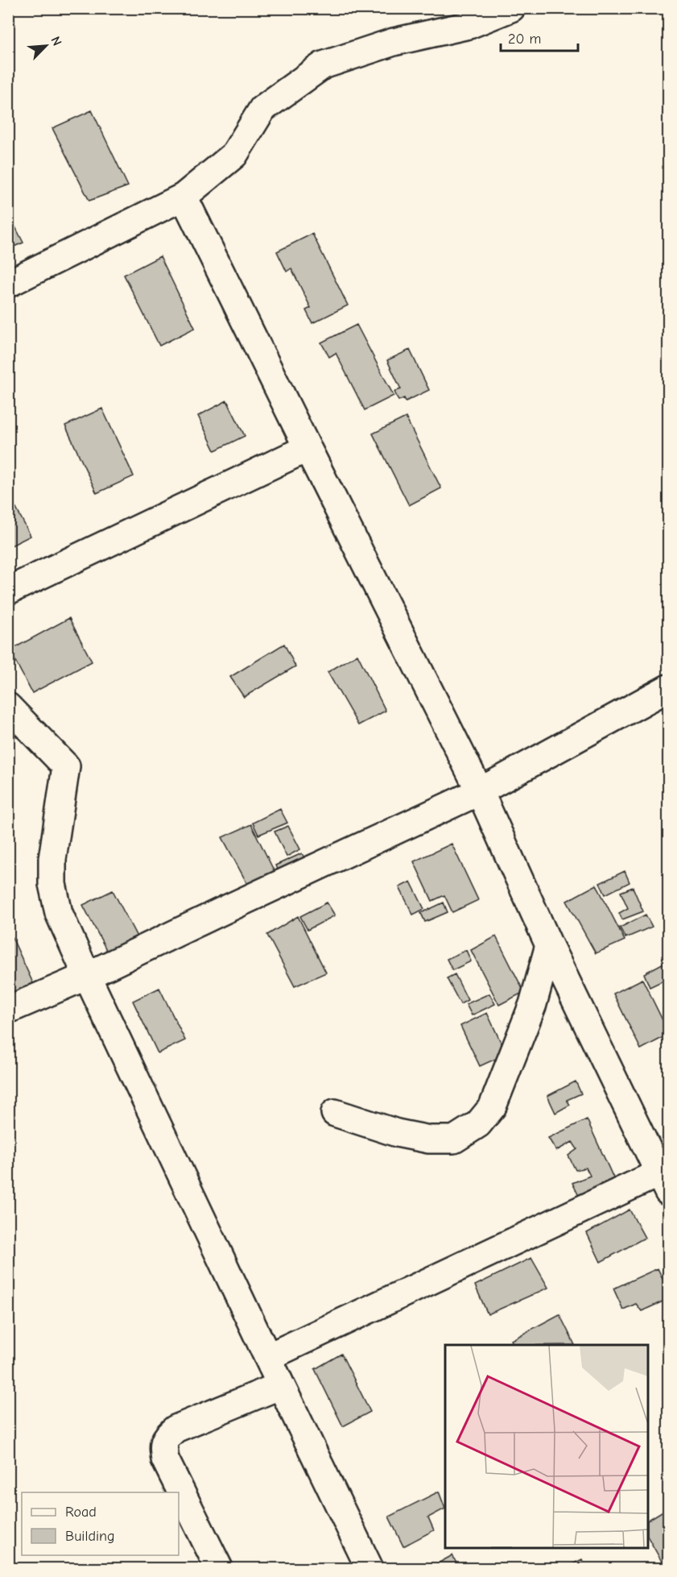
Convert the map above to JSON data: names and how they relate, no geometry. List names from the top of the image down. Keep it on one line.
{"legend":["Road","Building"],"scale_bar":"20 m","north":"top right"}
